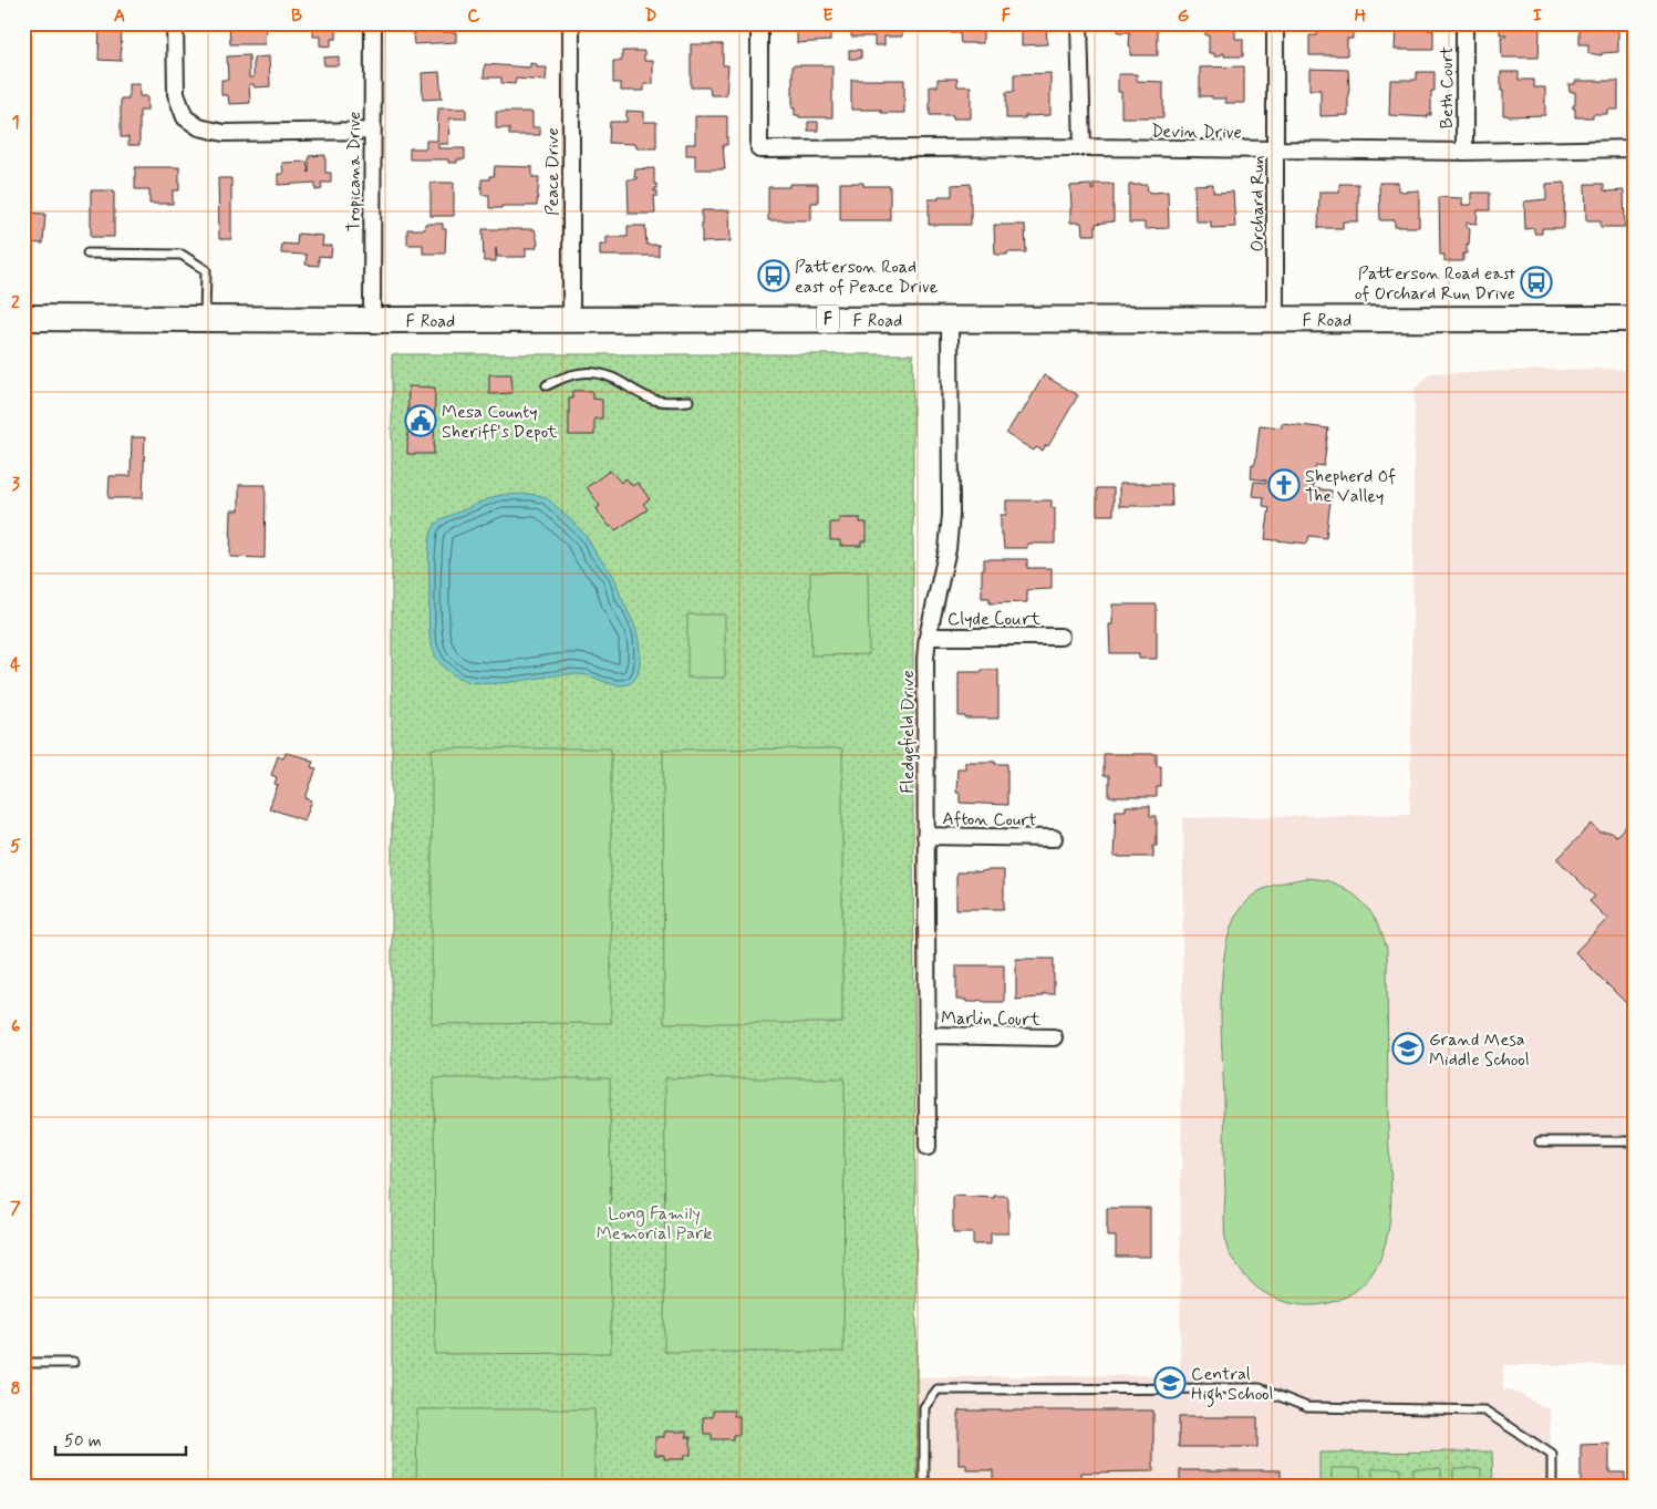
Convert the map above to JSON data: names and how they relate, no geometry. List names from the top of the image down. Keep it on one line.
{"streets":{"main road":["F","F Road"],"street":["Beth Court","Devin Drive","Tropicana Drive","Peace Drive","Orchard Run","Clyde Court","Fledgefield Drive","Afton Court","Marlin Court"]},"crossings":[["Beth Court","Devin Drive"],["Devin Drive","Orchard Run"],["Tropicana Drive","F Road"],["Peace Drive","F Road"],["Orchard Run","F Road"],["F Road","Fledgefield Drive"],["Clyde Court","Fledgefield Drive"],["Fledgefield Drive","Afton Court"],["Fledgefield Drive","Marlin Court"]],"parks":["Long Family Memorial Park"],"places":{"bus stop":["Patterson Road east of Peace Drive","Patterson Road east of Orchard Run Drive"],"public building":["Mesa County Sheriff's Depot"],"church":["Shepherd Of The Valley"],"school or university":["Grand Mesa Middle School","Central High School"]},"scale_bar":"50 m","grid":{"columns":["A","B","C","D","E","F","G","H","I"],"rows":["1","2","3","4","5","6","7","8"]}}
